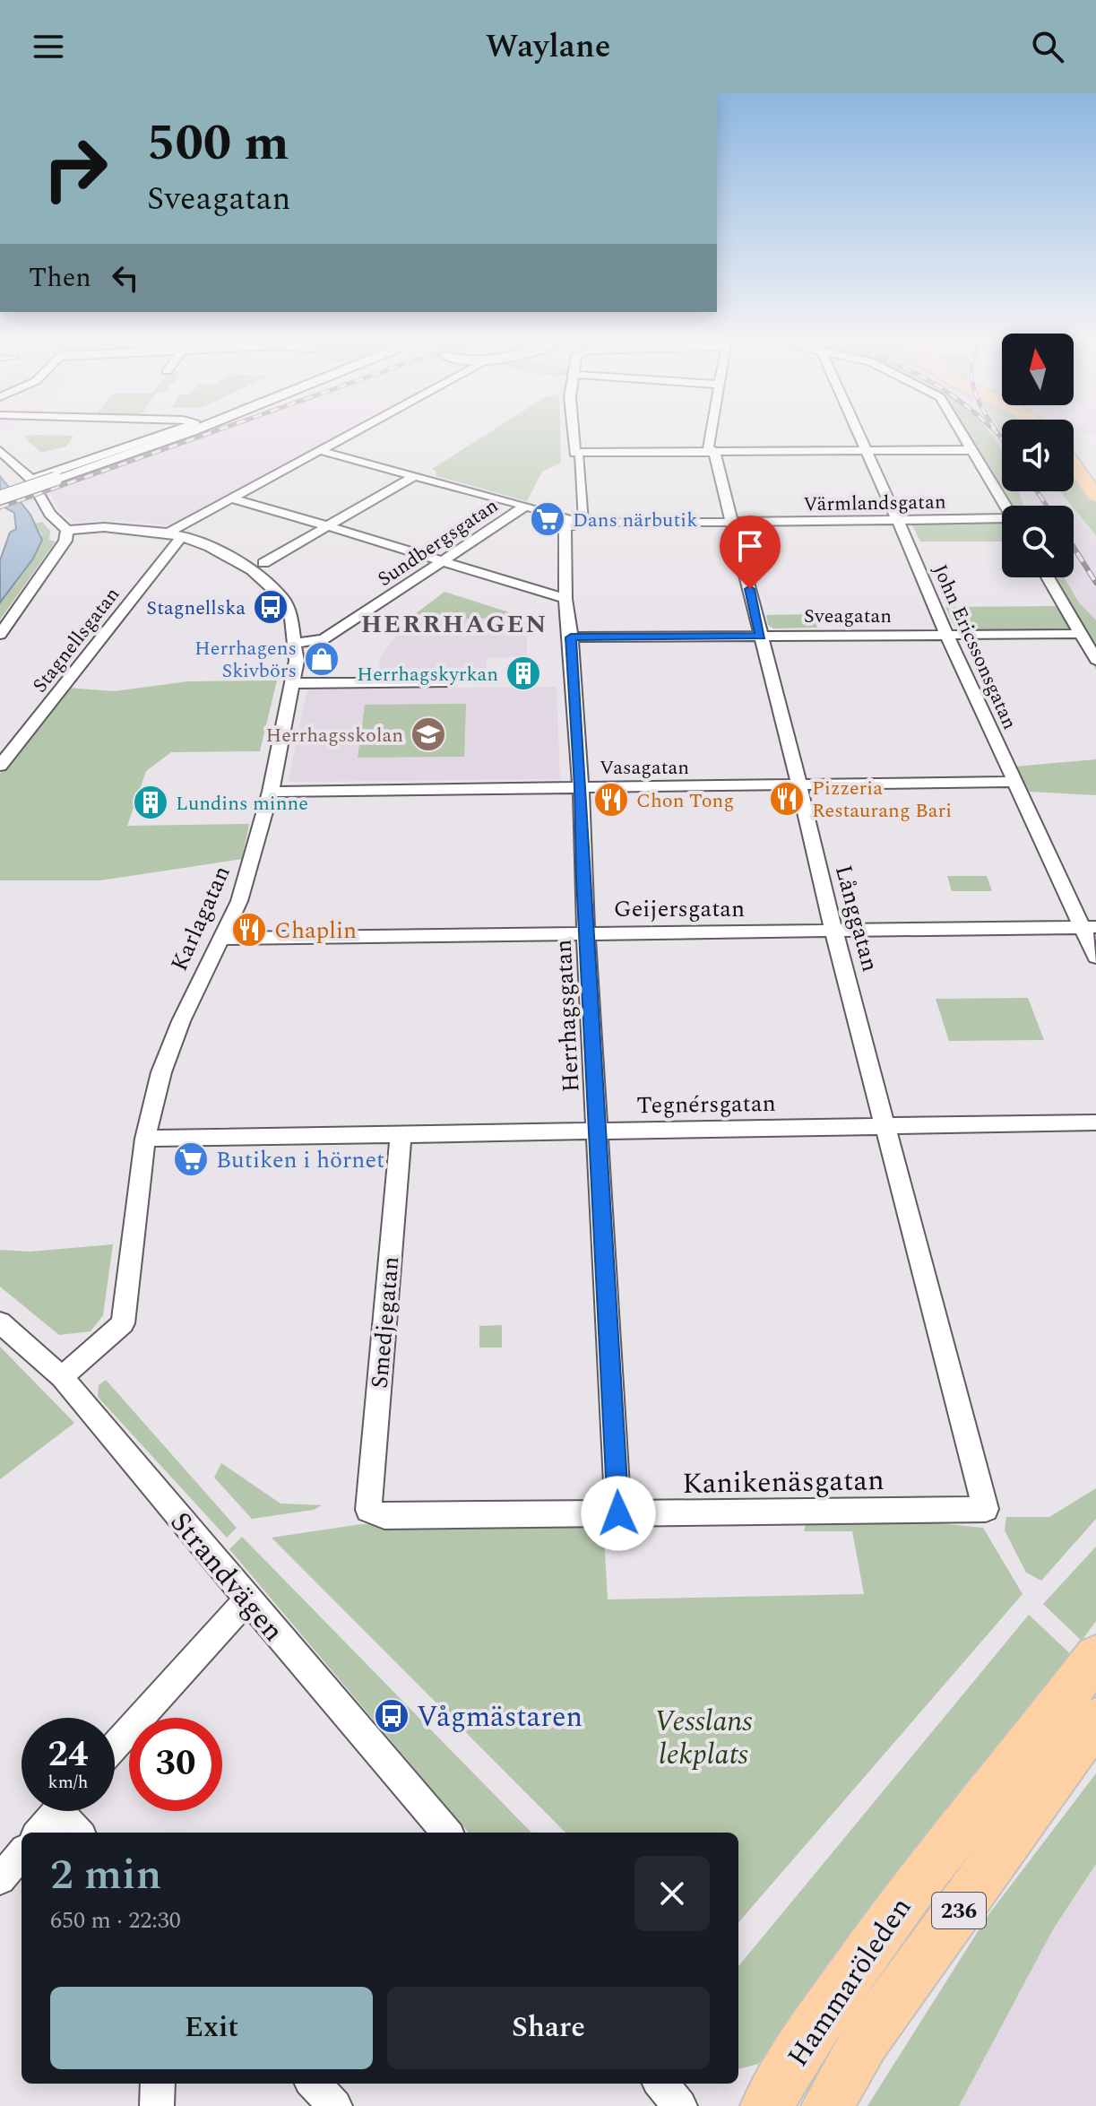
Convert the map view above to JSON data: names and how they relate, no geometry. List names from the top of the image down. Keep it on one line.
{"streets":{"main road":["236","Hammaröleden"],"street":["Värmlandsgatan","Sundbergsgatan","Sveagatan","Stagnellsgatan","John Ericssonsgatan","Vasagatan","Geijersgatan","Karlagatan","Långgatan","Herrhagsgatan","Tegnérsgatan","Smedjegatan","Kanikenäsgatan","Strandvägen"]},"crossings":[["Värmlandsgatan","Sundbergsgatan"],["Värmlandsgatan","John Ericssonsgatan"],["Värmlandsgatan","Långgatan"],["Värmlandsgatan","Herrhagsgatan"],["Sundbergsgatan","Karlagatan"],["Sveagatan","John Ericssonsgatan"],["Sveagatan","Långgatan"],["Sveagatan","Herrhagsgatan"],["Stagnellsgatan","Karlagatan"],["John Ericssonsgatan","Vasagatan"],["John Ericssonsgatan","Geijersgatan"],["Vasagatan","Karlagatan"],["Vasagatan","Långgatan"],["Vasagatan","Herrhagsgatan"],["Geijersgatan","Karlagatan"],["Geijersgatan","Långgatan"],["Geijersgatan","Herrhagsgatan"],["Karlagatan","Tegnérsgatan"],["Karlagatan","Strandvägen"],["Långgatan","Tegnérsgatan"],["Långgatan","Kanikenäsgatan"],["Herrhagsgatan","Tegnérsgatan"],["Herrhagsgatan","Kanikenäsgatan"],["Tegnérsgatan","Smedjegatan"],["Smedjegatan","Kanikenäsgatan"]],"districts":["HERRHAGEN"],"parks":["Vesslans lekplats"],"places":{"supermarket":["Dans närbutik","Butiken i hörnet"],"bus stop":["Stagnellska","Vågmästaren"],"shop":["Herrhagens Skivbörs"],"building":["Herrhagskyrkan","Lundins minne"],"school or university":["Herrhagsskolan"],"restaurant":["Pizzeria Restaurang Bari","Chon Tong","Chaplin"]},"north":"top","page":{"header":"Waylane","turn":["500 m","Sveagatan"],"then":"Then","speed":"24 km/h","limit":"30","heading":["2 min","650 m · 22:30"],"buttons":["Exit","Share"]}}
